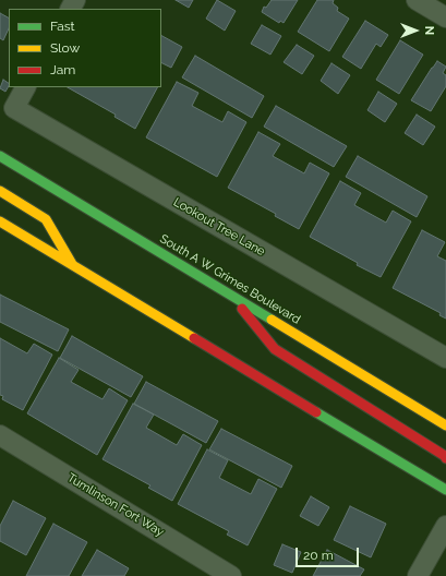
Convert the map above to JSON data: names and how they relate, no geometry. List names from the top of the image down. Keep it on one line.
{"streets":{"main road":["South A W Grimes Boulevard"],"street":["Lookout Tree Lane","Tumlinson Fort Way"]},"legend":["Fast","Slow","Jam"],"scale_bar":"20 m","north":"right"}
